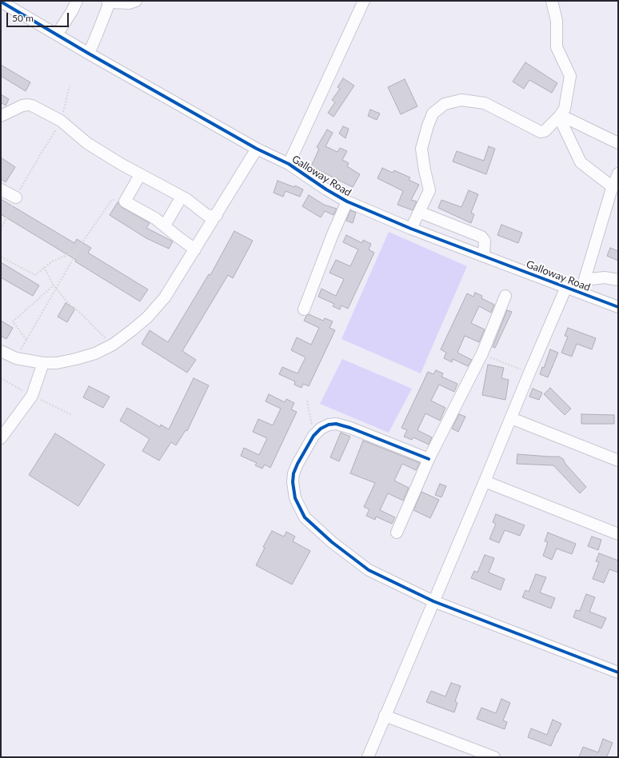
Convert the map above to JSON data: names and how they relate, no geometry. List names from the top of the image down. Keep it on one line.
{"streets":{"street":["Galloway Road"]},"scale_bar":"50 m"}
